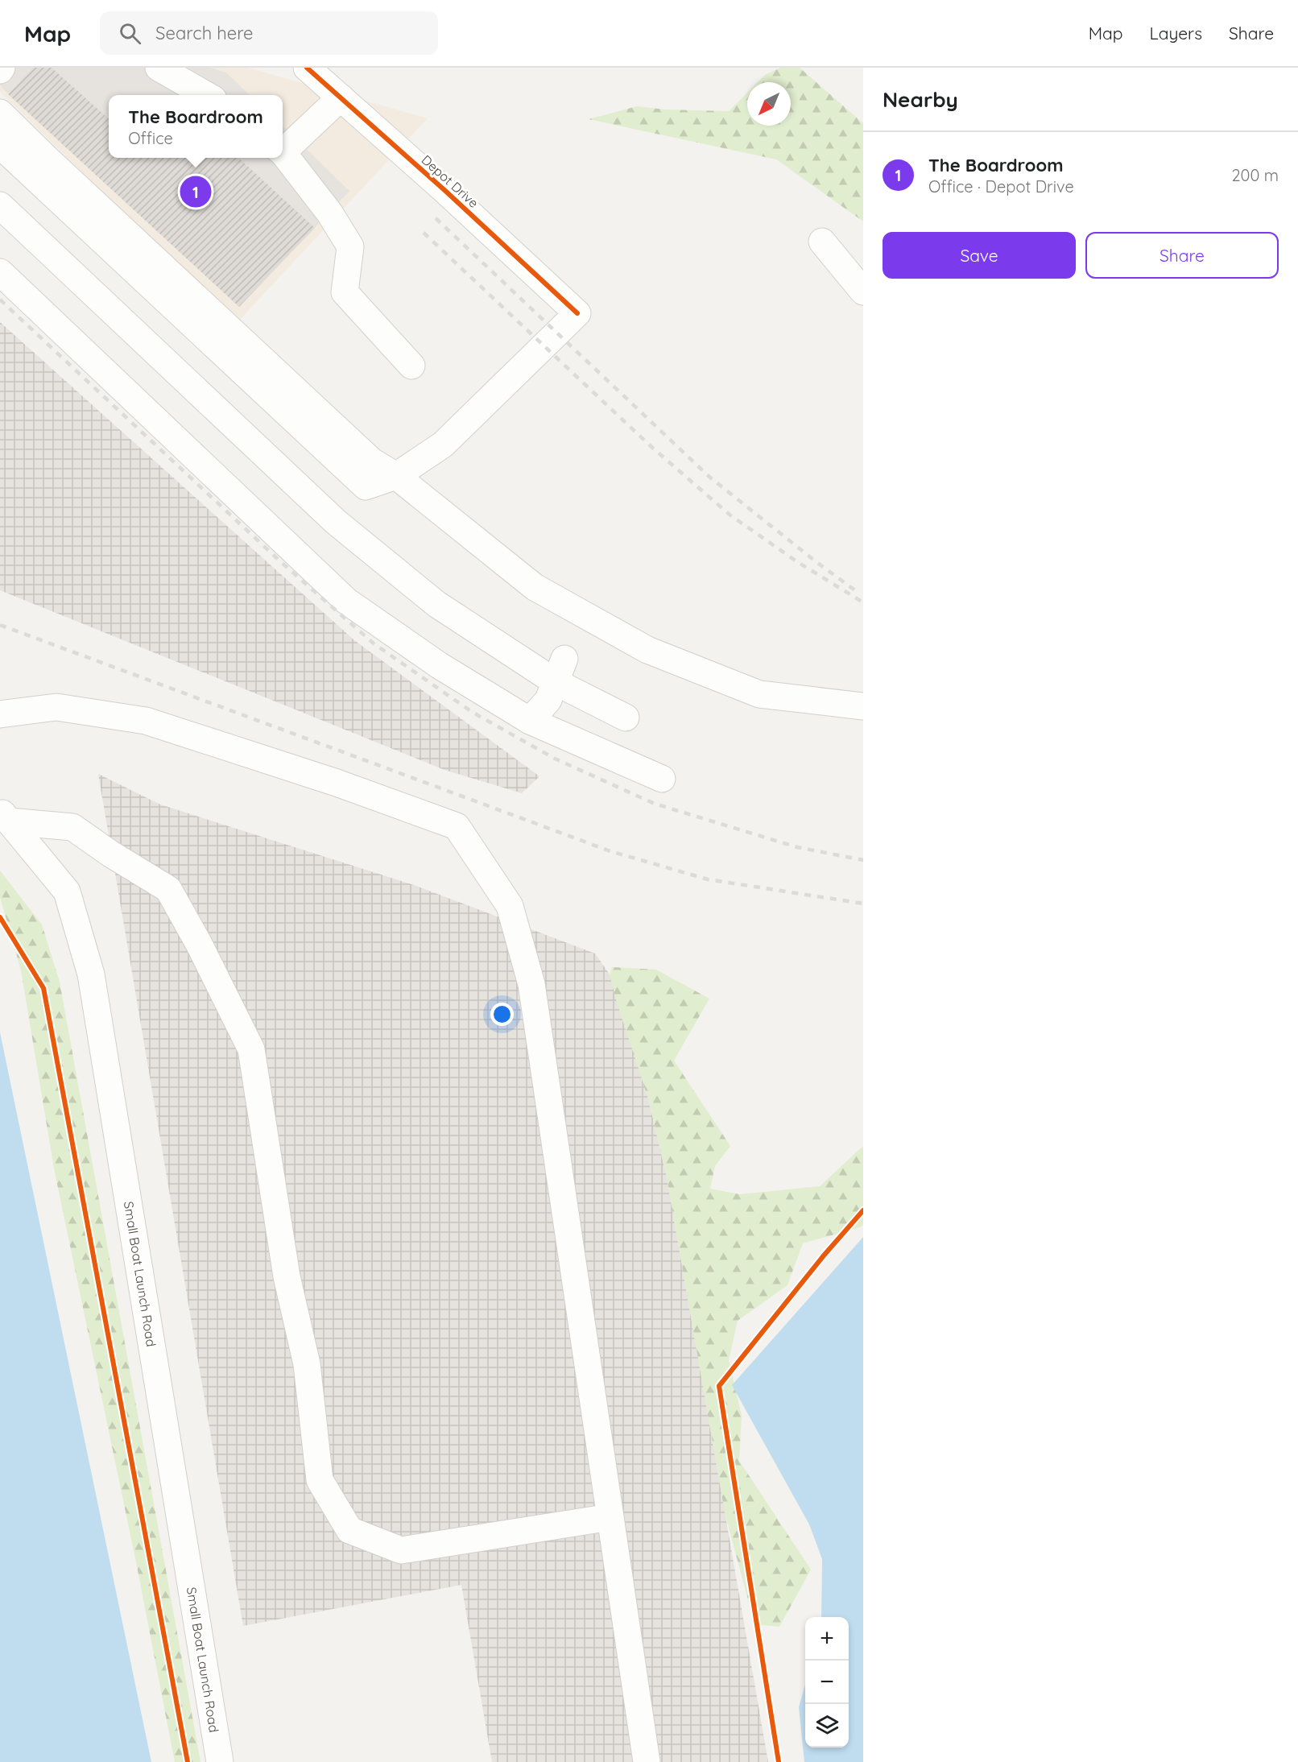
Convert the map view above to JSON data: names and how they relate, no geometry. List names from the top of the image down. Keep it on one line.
{"streets":{"street":["Depot Drive","Small Boat Launch Road"]},"north":"bottom left","page":{"header":"Map","search":"Search here","nav":["Map","Layers","Share"],"heading":"Nearby","popup":["The Boardroom","Office"],"list":[{"mark":"1","name":"The Boardroom","note":"Office · Depot Drive","value":"200 m"}],"pins":"1","buttons":["Save","Share"],"map_buttons":["+","−"]}}
